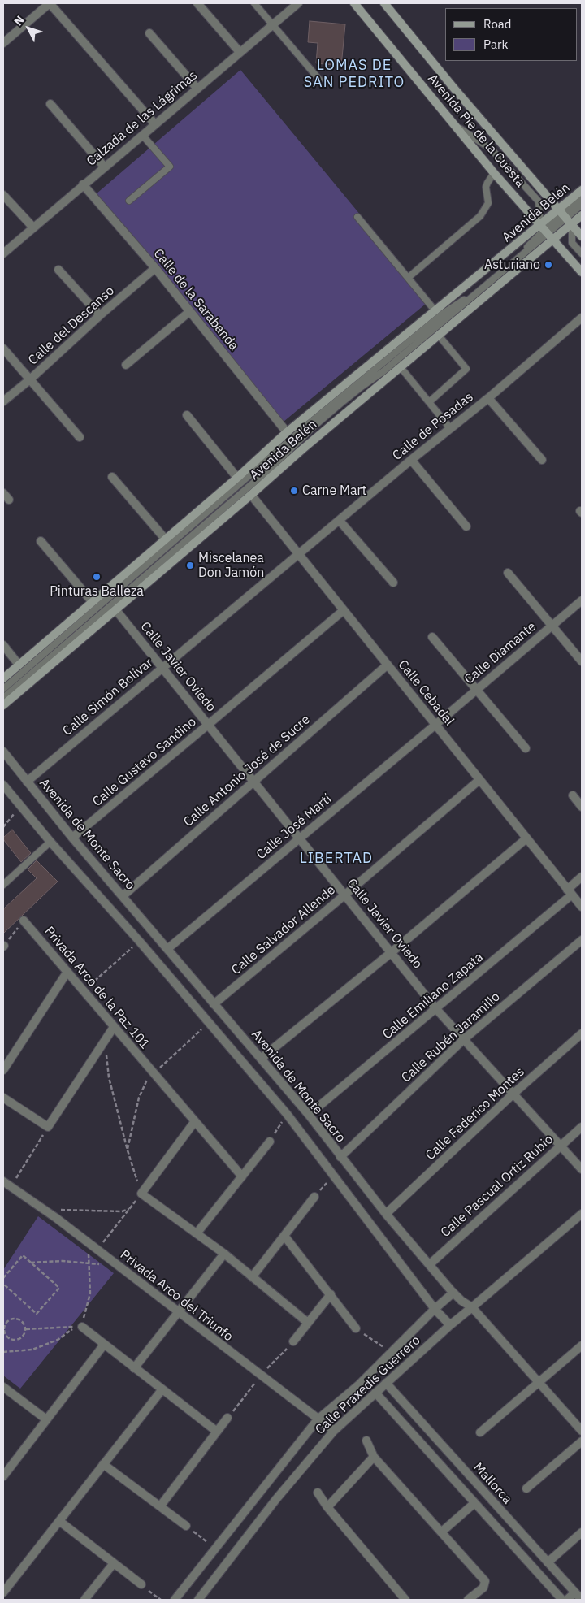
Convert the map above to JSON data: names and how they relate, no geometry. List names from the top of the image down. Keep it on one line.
{"streets":{"main road":["Avenida Pie de la Cuesta","Avenida Belén"],"street":["Calzada de las Lágrimas","Calle de la Sarabanda","Calle del Descanso","Calle de Posadas","Calle Diamante","Calle Javier Oviedo","Calle Cebadal","Calle Simón Bolívar","Calle Gustavo Sandino","Calle Antonio José de Sucre","Calle José Martí","Avenida de Monte Sacro","Calle Salvador Allende","Privada Arco de la Paz 101","Calle Emiliano Zapata","Calle Rubén Jaramillo","Calle Federico Montes","Calle Pascual Ortiz Rubio","Privada Arco del Triunfo","Calle Praxedis Guerrero","Mallorca"]},"crossings":[["Calzada de las Lágrimas","Calle de la Sarabanda"],["Avenida Pie de la Cuesta","Avenida Belén"],["Avenida Belén","Calle de la Sarabanda"],["Avenida Belén","Calle Javier Oviedo"],["Avenida Belén","Calle Cebadal"],["Calle de la Sarabanda","Calle del Descanso"],["Calle de Posadas","Calle Cebadal"],["Calle de Posadas","Calle Simón Bolívar"],["Calle Diamante","Calle Cebadal"],["Calle Diamante","Calle José Martí"],["Calle Javier Oviedo","Calle Simón Bolívar"],["Calle Javier Oviedo","Calle Gustavo Sandino"],["Calle Javier Oviedo","Calle Antonio José de Sucre"],["Calle Javier Oviedo","Calle José Martí"],["Calle Javier Oviedo","Calle Salvador Allende"],["Calle Javier Oviedo","Calle Emiliano Zapata"],["Calle Javier Oviedo","Calle Rubén Jaramillo"],["Calle Javier Oviedo","Calle Federico Montes"],["Calle Javier Oviedo","Calle Pascual Ortiz Rubio"],["Calle Cebadal","Calle Simón Bolívar"],["Calle Cebadal","Calle Gustavo Sandino"],["Calle Cebadal","Calle Antonio José de Sucre"],["Calle Cebadal","Calle José Martí"],["Calle Cebadal","Calle Salvador Allende"],["Calle Cebadal","Calle Emiliano Zapata"],["Calle Simón Bolívar","Avenida de Monte Sacro"],["Calle Gustavo Sandino","Avenida de Monte Sacro"],["Calle Antonio José de Sucre","Avenida de Monte Sacro"],["Calle José Martí","Avenida de Monte Sacro"],["Avenida de Monte Sacro","Calle Salvador Allende"],["Avenida de Monte Sacro","Calle Emiliano Zapata"],["Avenida de Monte Sacro","Calle Rubén Jaramillo"],["Avenida de Monte Sacro","Calle Federico Montes"],["Avenida de Monte Sacro","Calle Pascual Ortiz Rubio"],["Avenida de Monte Sacro","Calle Praxedis Guerrero"],["Privada Arco del Triunfo","Calle Praxedis Guerrero"],["Calle Praxedis Guerrero","Mallorca"]],"districts":["LOMAS DE SAN PEDRITO","LIBERTAD"],"places":["Asturiano","Carne Mart","Miscelanea Don Jamón","Pinturas Balleza"],"legend":["Road","Park"],"north":"top left"}
